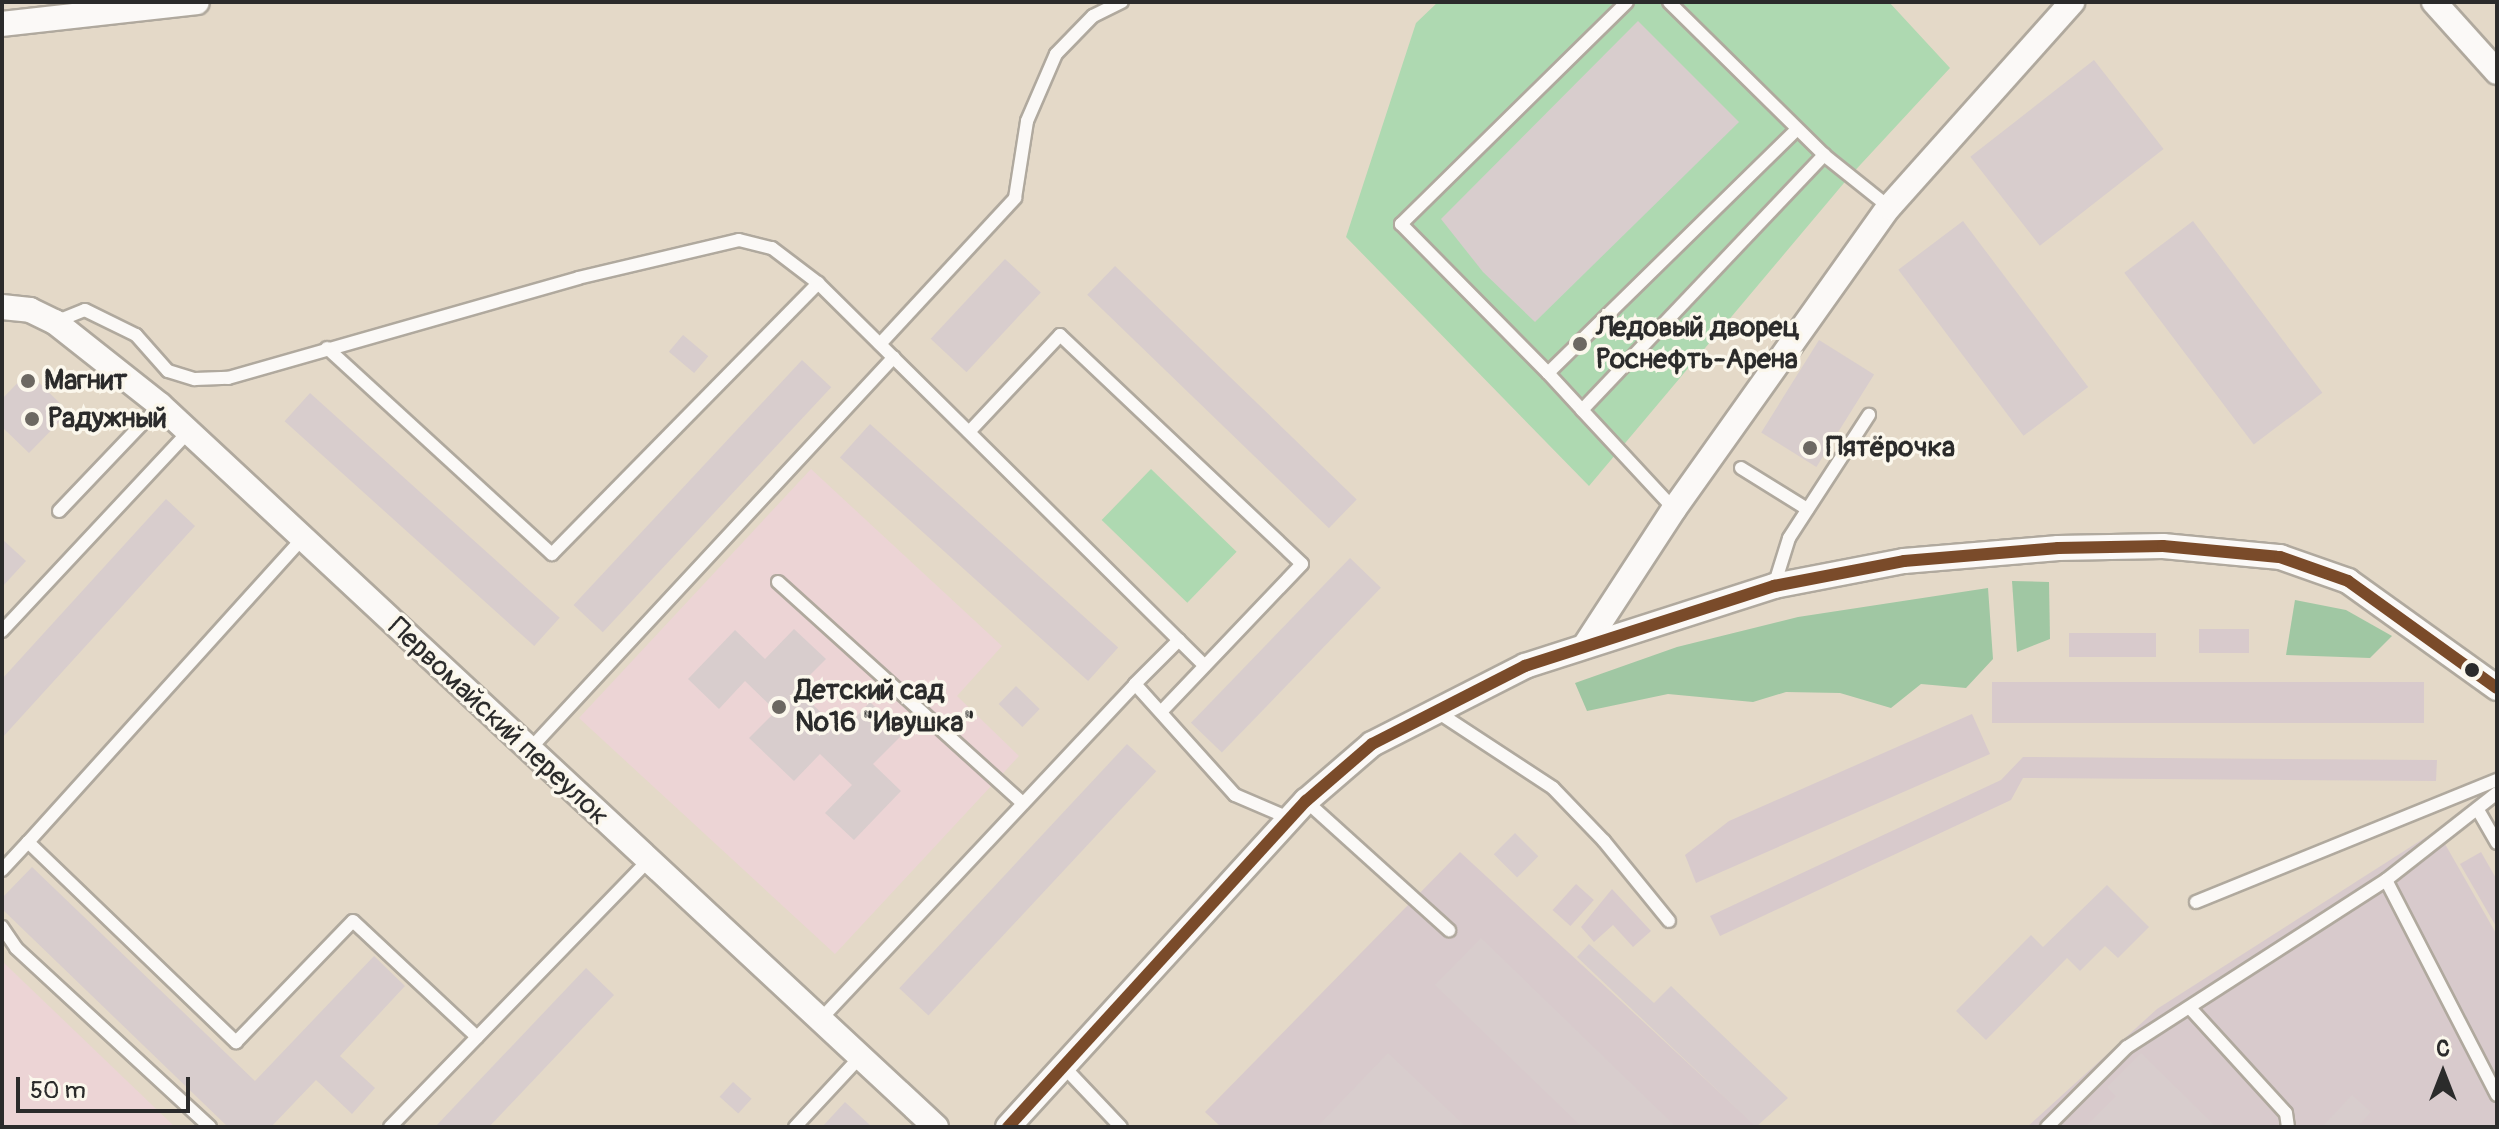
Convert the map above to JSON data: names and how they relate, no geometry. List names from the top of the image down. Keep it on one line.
{"streets":{"street":["Первомайский переулок"]},"places":["Ледовый дворец Роснефть-Арена","Магнит","Радужный","Пятёрочка","Детский сад №16 \"Ивушка\""],"scale_bar":"50 m","north":"top"}
